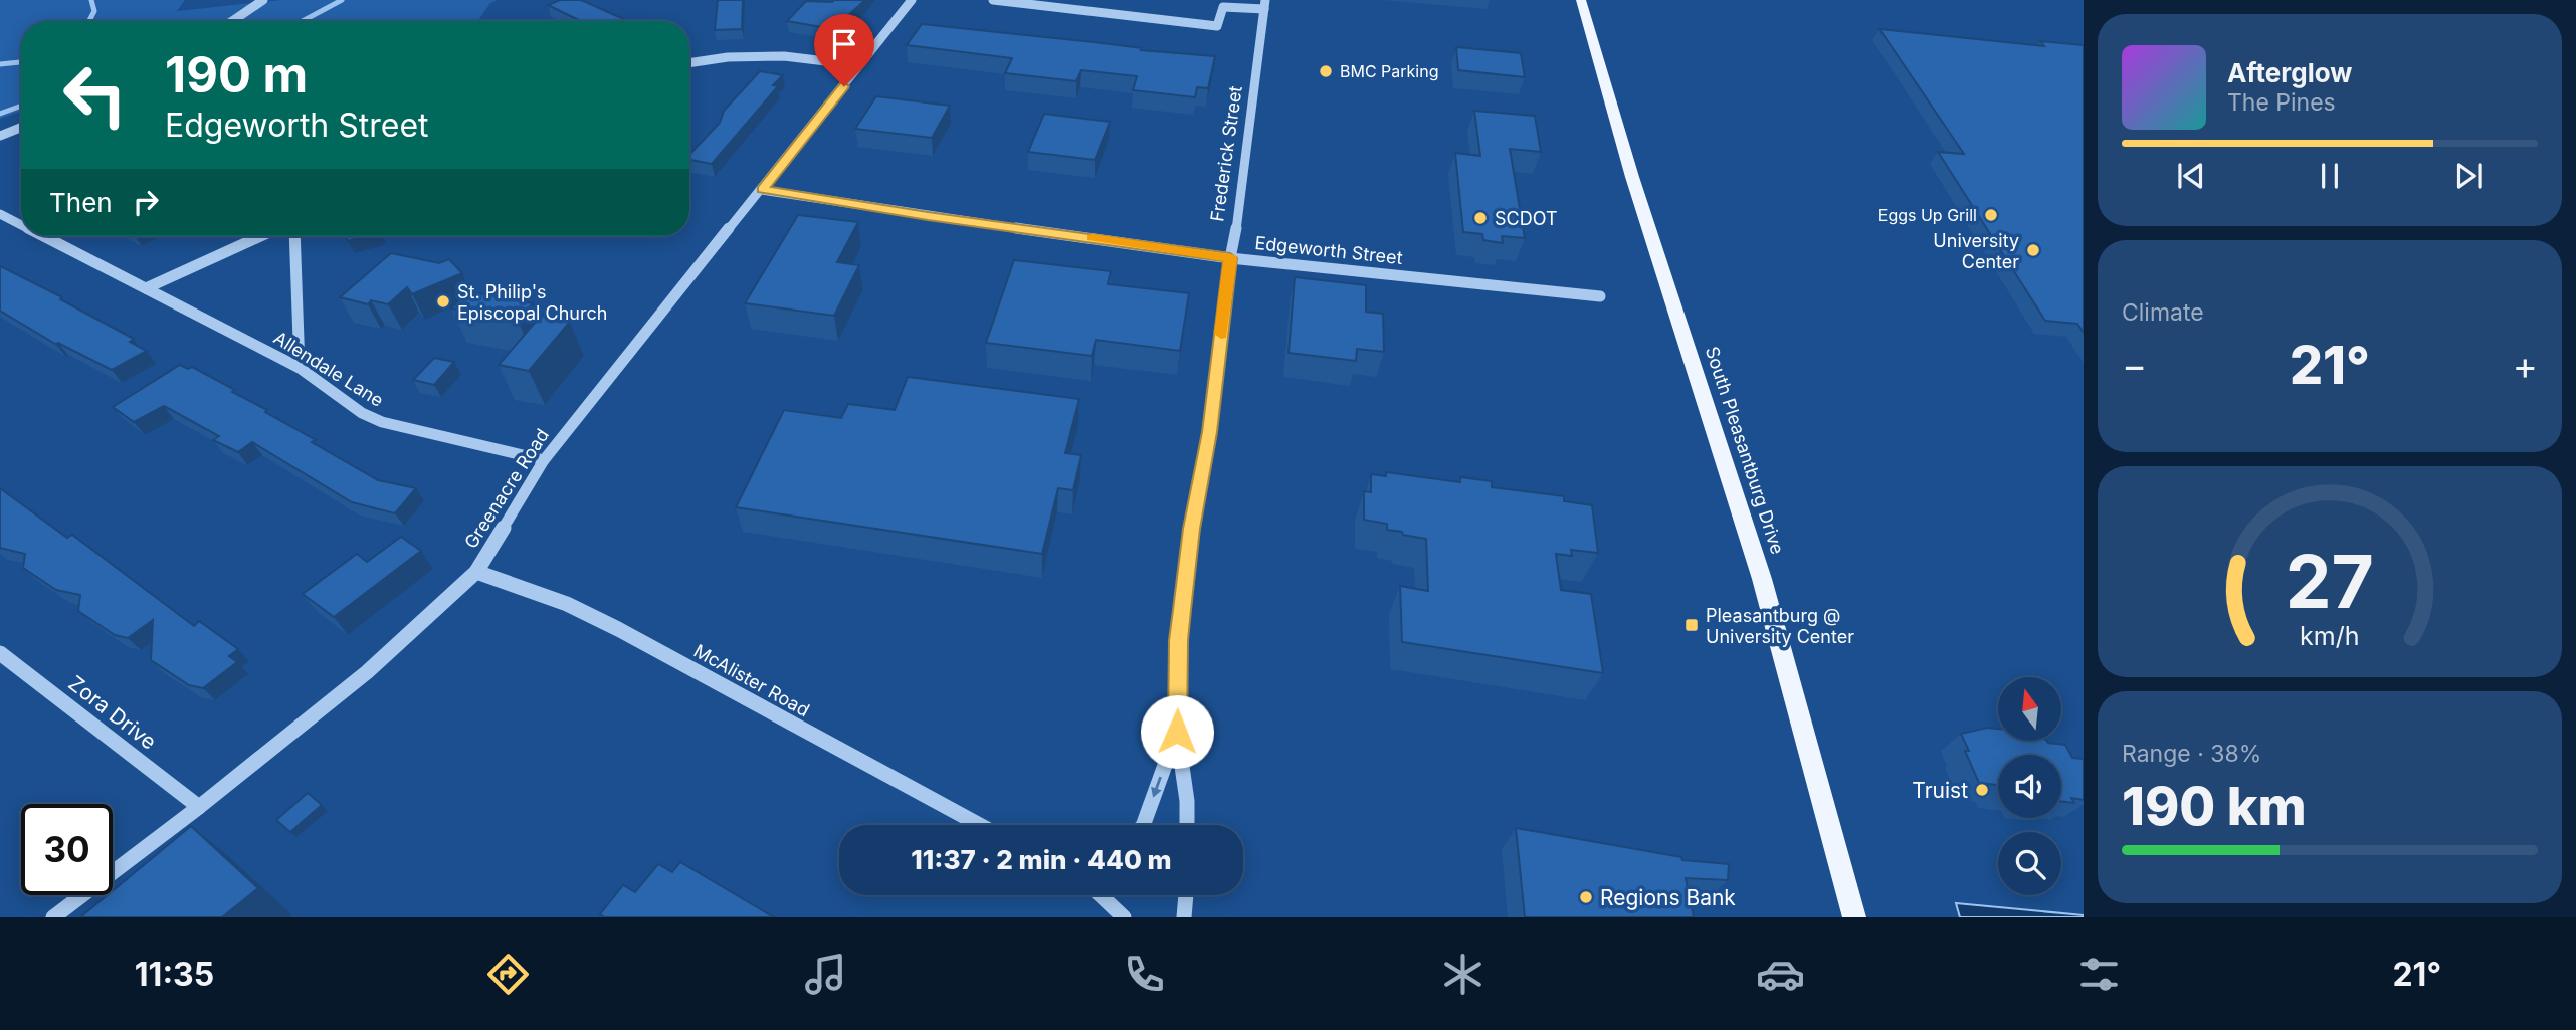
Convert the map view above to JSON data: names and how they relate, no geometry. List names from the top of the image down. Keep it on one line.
{"streets":{"main road":["South Pleasantburg Drive"],"street":["Frederick Street","Edgeworth Street","Allendale Lane","Greenacre Road","McAlister Road","Zora Drive"]},"crossings":[["Frederick Street","Edgeworth Street"],["Edgeworth Street","Greenacre Road"],["Allendale Lane","Greenacre Road"],["Greenacre Road","McAlister Road"],["Greenacre Road","Zora Drive"]],"places":{"other":["BMC Parking","Eggs Up Grill","SCDOT","University Center","St. Philip's Episcopal Church","Truist","Regions Bank"],"transit":["Pleasantburg @ University Center"]},"north":"top","page":{"turn":["190 m","Edgeworth Street"],"song":["Afterglow","The Pines"],"then":"Then","tile":["Climate",["Range · 38%","190 km"]],"heat":["−","21°","+"],"limit":"30","trip":"11:37 · 2 min · 440 m","tabs":["11:35","21°"],"gauge":["27","km/h"]}}
